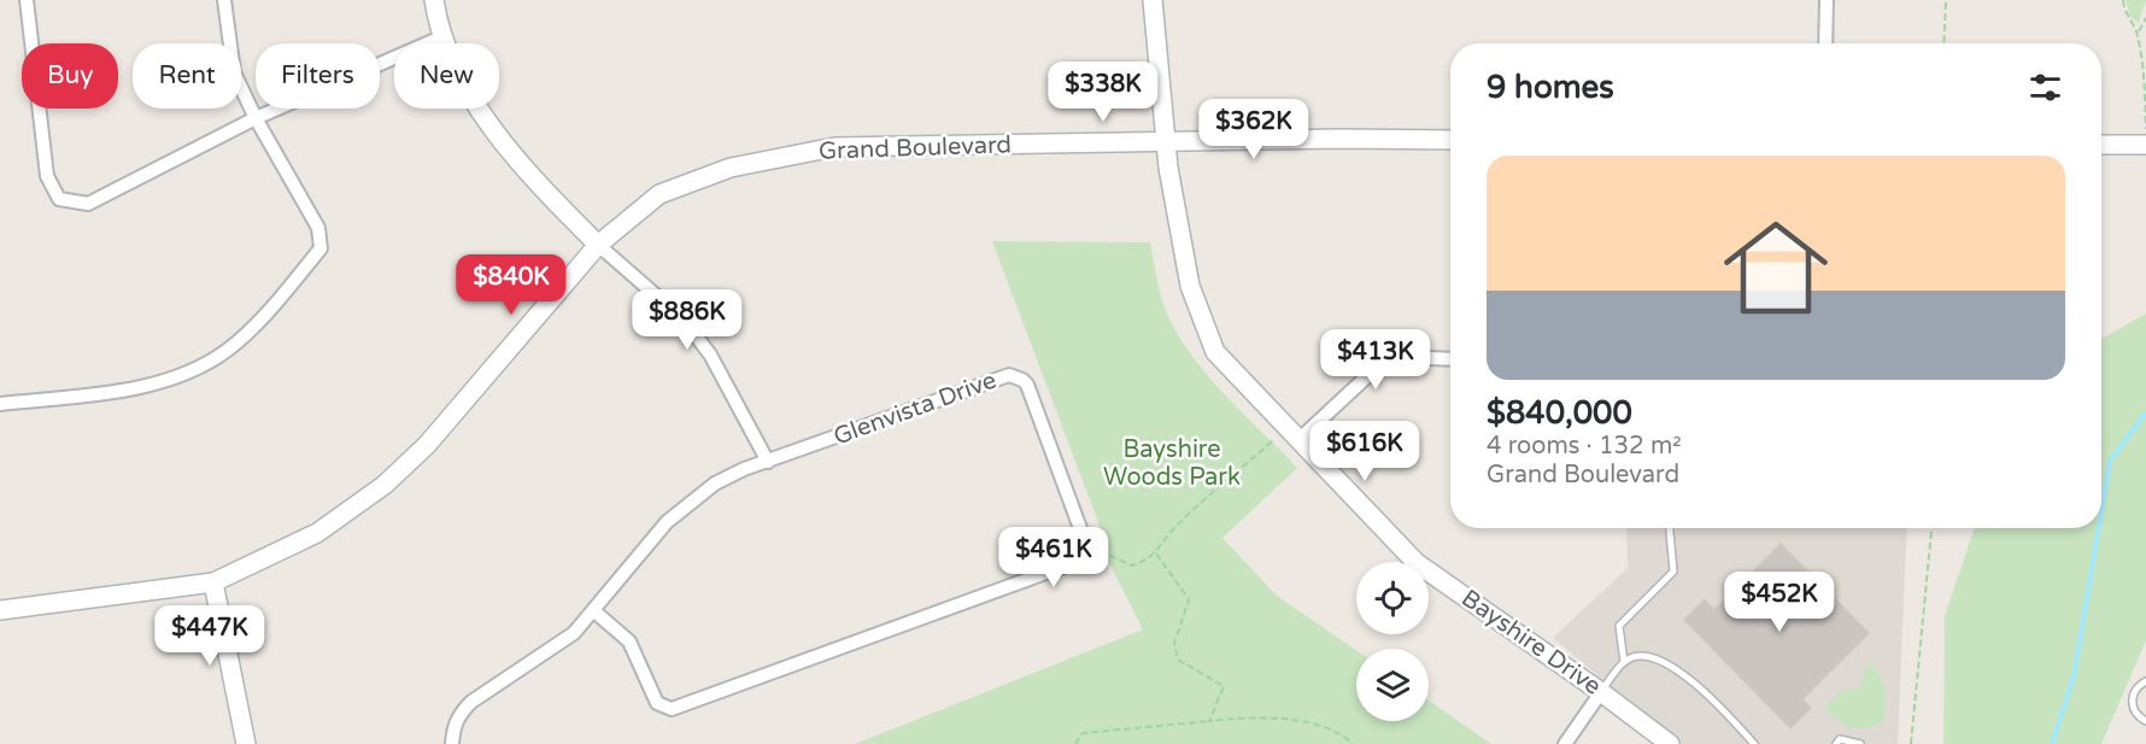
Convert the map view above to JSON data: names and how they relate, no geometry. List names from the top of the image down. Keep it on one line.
{"streets":{"street":["Grand Boulevard","Glenvista Drive","Bayshire Drive"]},"crossings":[["Grand Boulevard","Bayshire Drive"]],"parks":["Bayshire Woods Park"],"page":{"chip":["Buy","Rent","Filters","New"],"heading":"9 homes","price":["$338K","$362K","$840K","$886K","$413K","$616K","$461K","$452K","$447K"],"list":[{"name":"$840,000","note":"4 rooms · 132 m² · Grand Boulevard"}]}}
